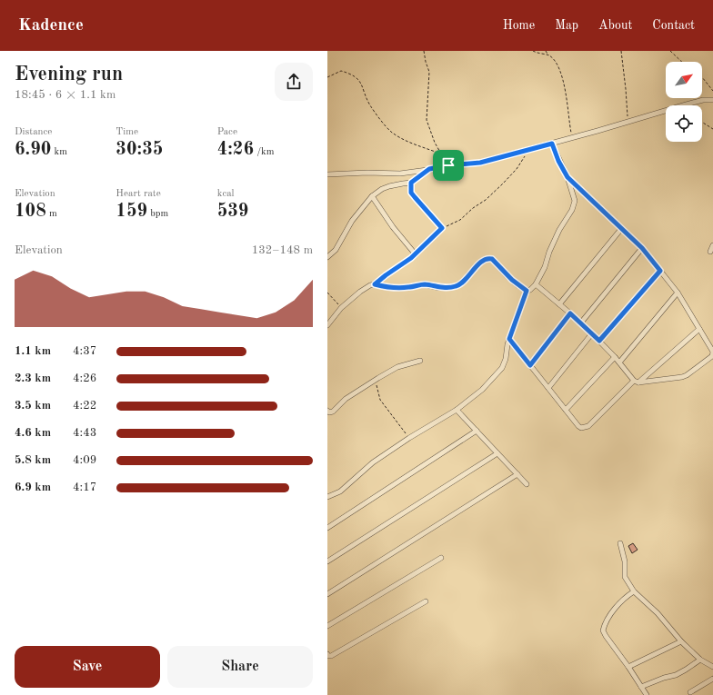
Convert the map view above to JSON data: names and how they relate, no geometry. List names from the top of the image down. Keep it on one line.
{"north":"top right","page":{"header":"Kadence","nav":["Home","Map","About","Contact"],"heading":["Evening run","18:45 · 6 × 1.1 km"],"stats":[["Distance","6.90 km"],["Time","30:35"],["Pace","4:26 /km"],["Elevation","108 m"],["Heart rate","159 bpm"],["kcal","539"]],"chart":["Elevation","132–148 m"],"list":[{"name":"1.1 km","note":"4:37"},{"name":"2.3 km","note":"4:26"},{"name":"3.5 km","note":"4:22"},{"name":"4.6 km","note":"4:43"},{"name":"5.8 km","note":"4:09"},{"name":"6.9 km","note":"4:17"}],"buttons":["Save","Share"]}}
